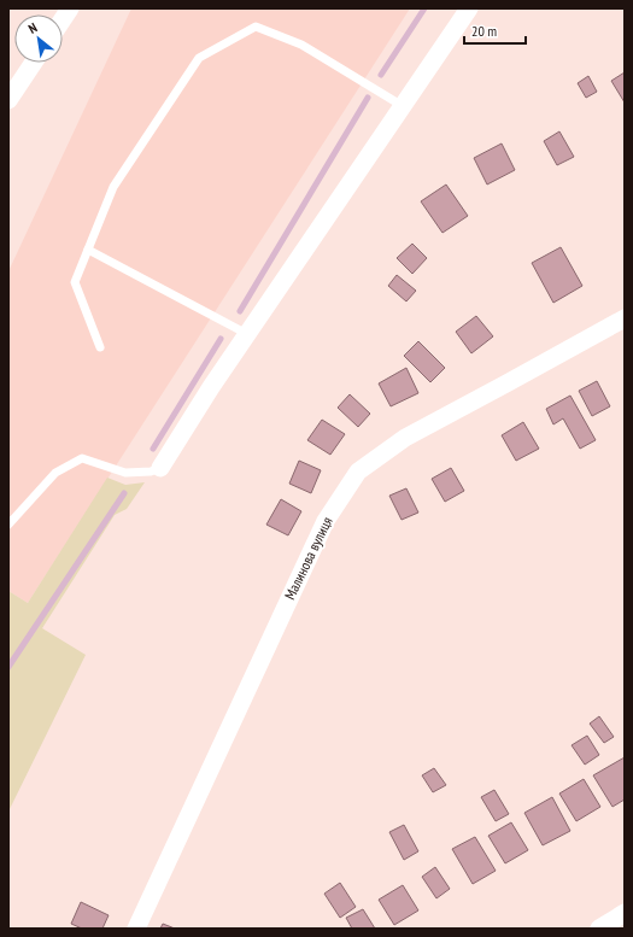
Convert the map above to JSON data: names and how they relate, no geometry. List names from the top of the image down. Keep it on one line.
{"streets":{"street":["Малинова вулиця"]},"scale_bar":"20 m","north":"top left"}
